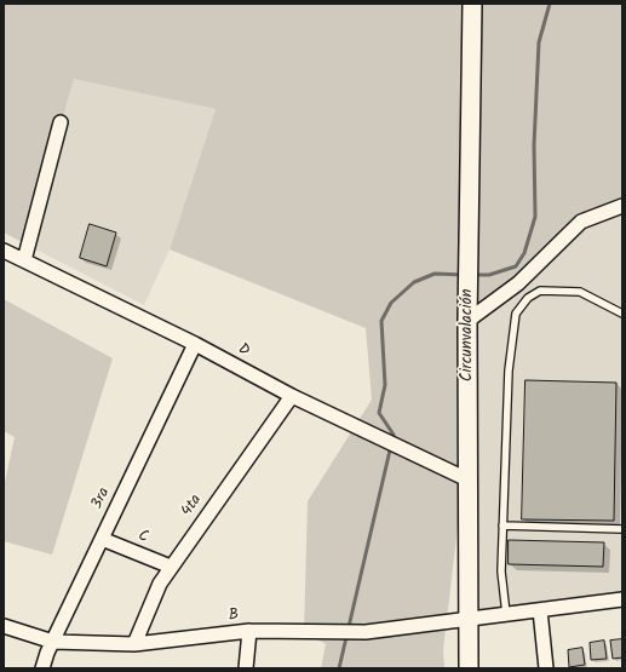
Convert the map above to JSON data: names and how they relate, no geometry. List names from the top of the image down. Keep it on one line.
{"streets":{"street":["Circunvalación","D","3ra","4ta","C","B"]},"crossings":[["Circunvalación","D"],["Circunvalación","B"],["D","3ra"],["D","4ta"],["3ra","C"],["3ra","B"],["4ta","C"],["4ta","B"]]}
